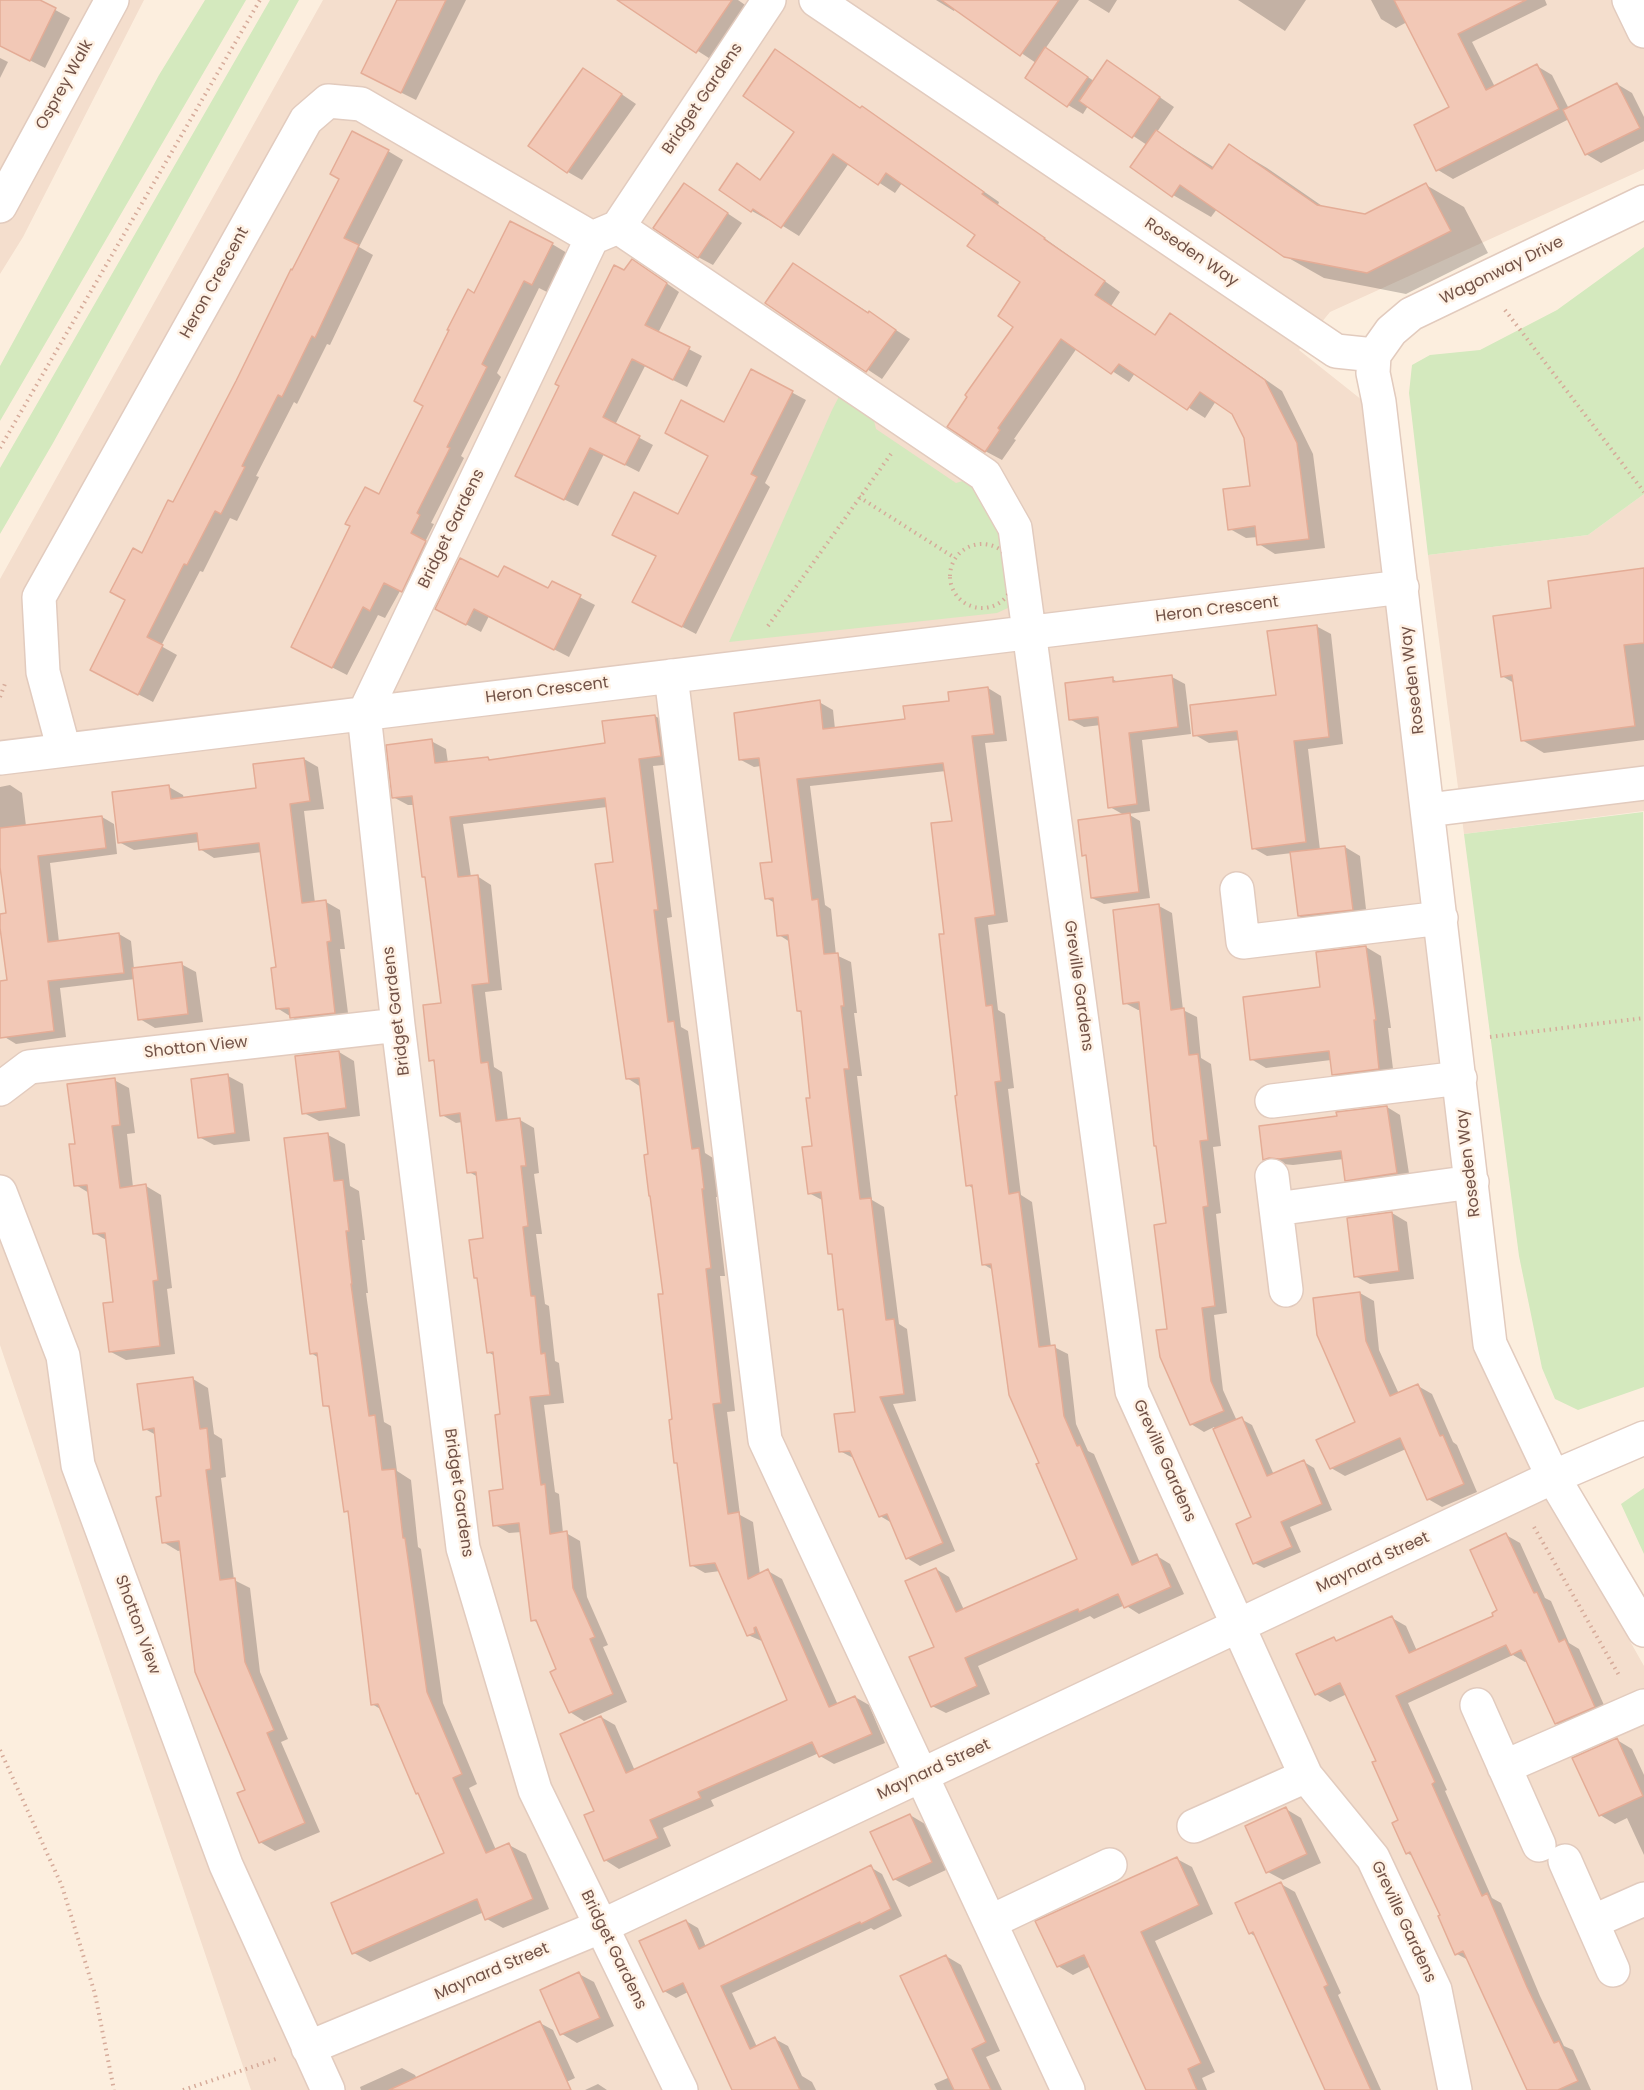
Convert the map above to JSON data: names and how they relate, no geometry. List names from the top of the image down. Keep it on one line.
{"streets":{"street":["Osprey Walk","Bridget Gardens","Roseden Way","Wagonway Drive","Heron Crescent","Greville Gardens","Shotton View","Maynard Street"]},"crossings":[["Bridget Gardens","Heron Crescent"],["Bridget Gardens","Shotton View"],["Bridget Gardens","Maynard Street"],["Roseden Way","Wagonway Drive"],["Roseden Way","Heron Crescent"],["Roseden Way","Maynard Street"],["Heron Crescent","Greville Gardens"],["Greville Gardens","Maynard Street"],["Shotton View","Maynard Street"]]}
